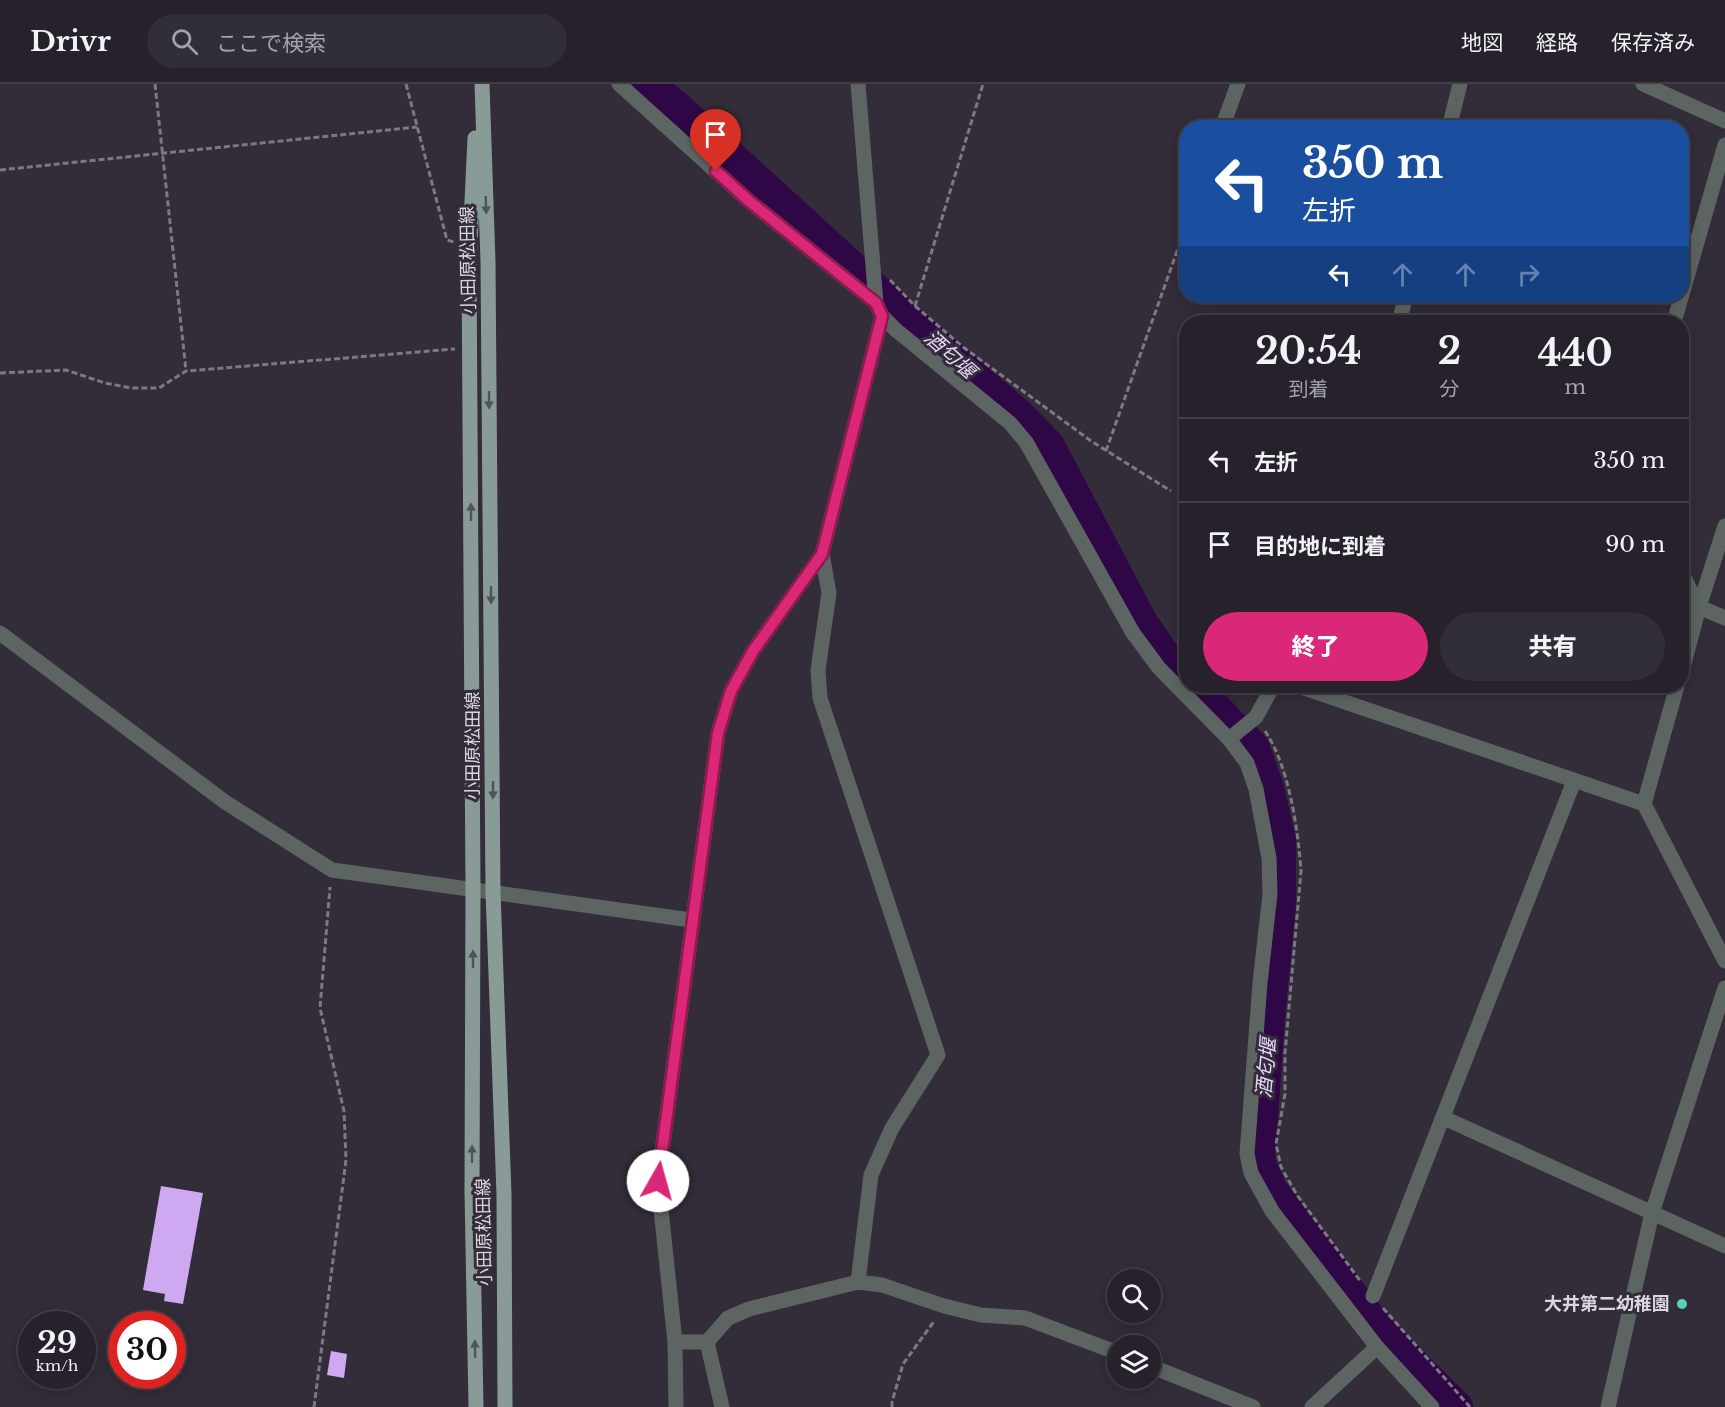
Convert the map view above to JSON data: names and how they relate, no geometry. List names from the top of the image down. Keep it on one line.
{"streets":{"main road":["小田原松田線"]},"water":["酒匂堰"],"places":["大井第二幼稚園"],"page":{"header":"Drivr","search":"ここで検索","nav":["地図","経路","保存済み"],"turn":["350 m","左折"],"eta":["20:54","到着","2","分","440","m"],"list":[{"name":"左折","value":"350 m"},{"name":"目的地に到着","value":"90 m"}],"buttons":["終了","共有"],"speed":"29 km/h","limit":"30"}}
